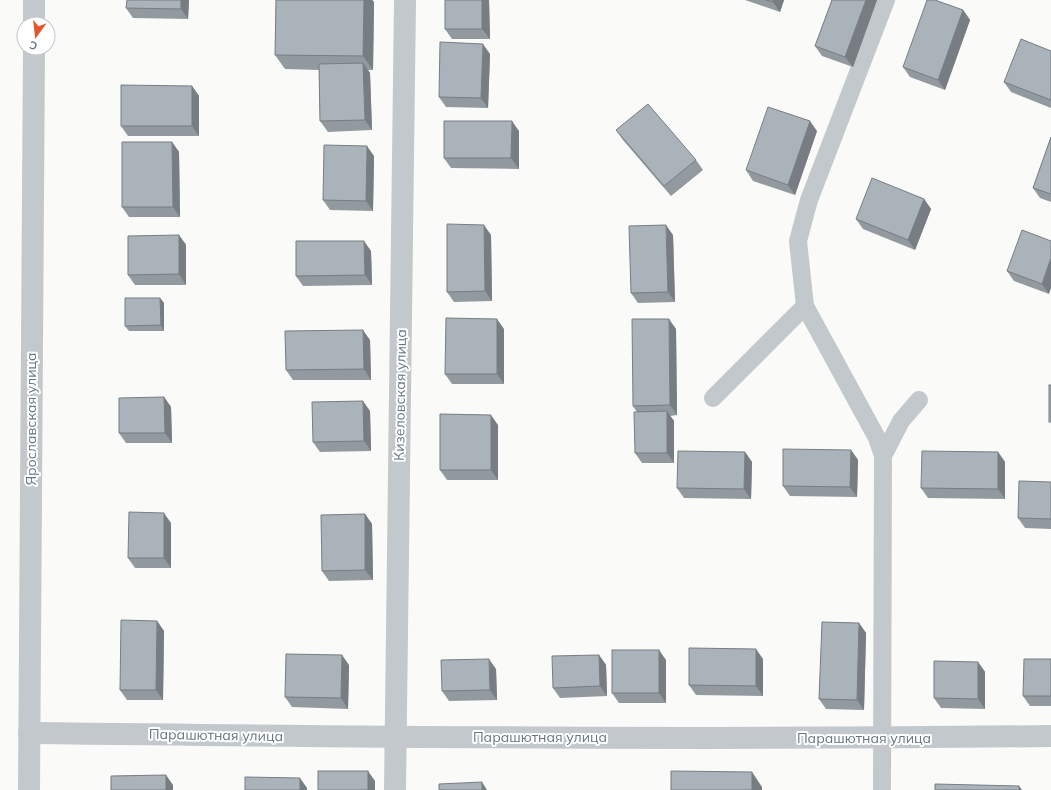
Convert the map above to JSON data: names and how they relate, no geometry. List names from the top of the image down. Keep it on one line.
{"streets":{"street":["Кизеловская улица","Ярославская улица","Парашютная улица"]},"crossings":[["Кизеловская улица","Парашютная улица"],["Ярославская улица","Парашютная улица"]],"north":"bottom"}
